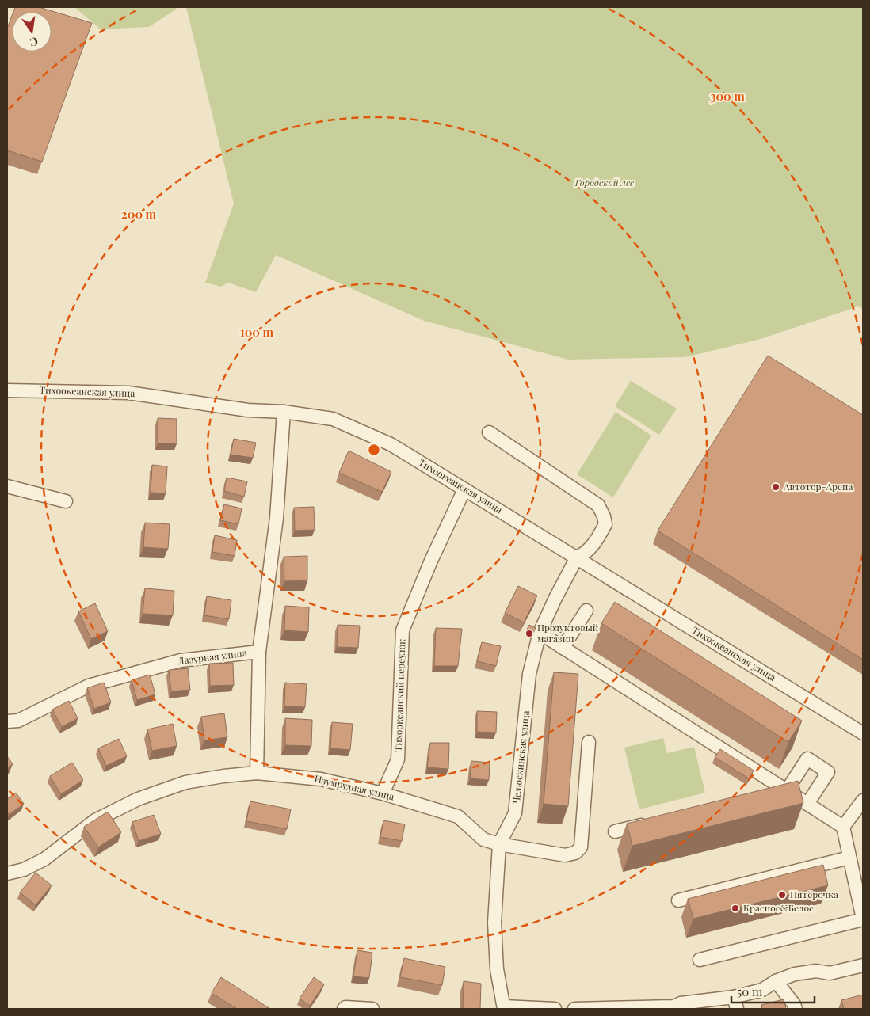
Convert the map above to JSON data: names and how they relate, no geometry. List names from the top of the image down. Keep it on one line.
{"streets":{"street":["Тихоокеанская улица","Лазурная улица","Тихоокеанский переулок","Челюскинская улица","Изумрудная улица"]},"crossings":[["Тихоокеанская улица","Лазурная улица"],["Тихоокеанская улица","Тихоокеанский переулок"],["Тихоокеанская улица","Челюскинская улица"],["Тихоокеанский переулок","Изумрудная улица"],["Челюскинская улица","Изумрудная улица"]],"parks":["Городской лес"],"places":["Автотор-Арена","Продуктовый магазин","Пятёрочка","Красное&Белое"],"scale_bar":"50 m","north":"bottom","rings":["300 m","200 m","100 m"]}
